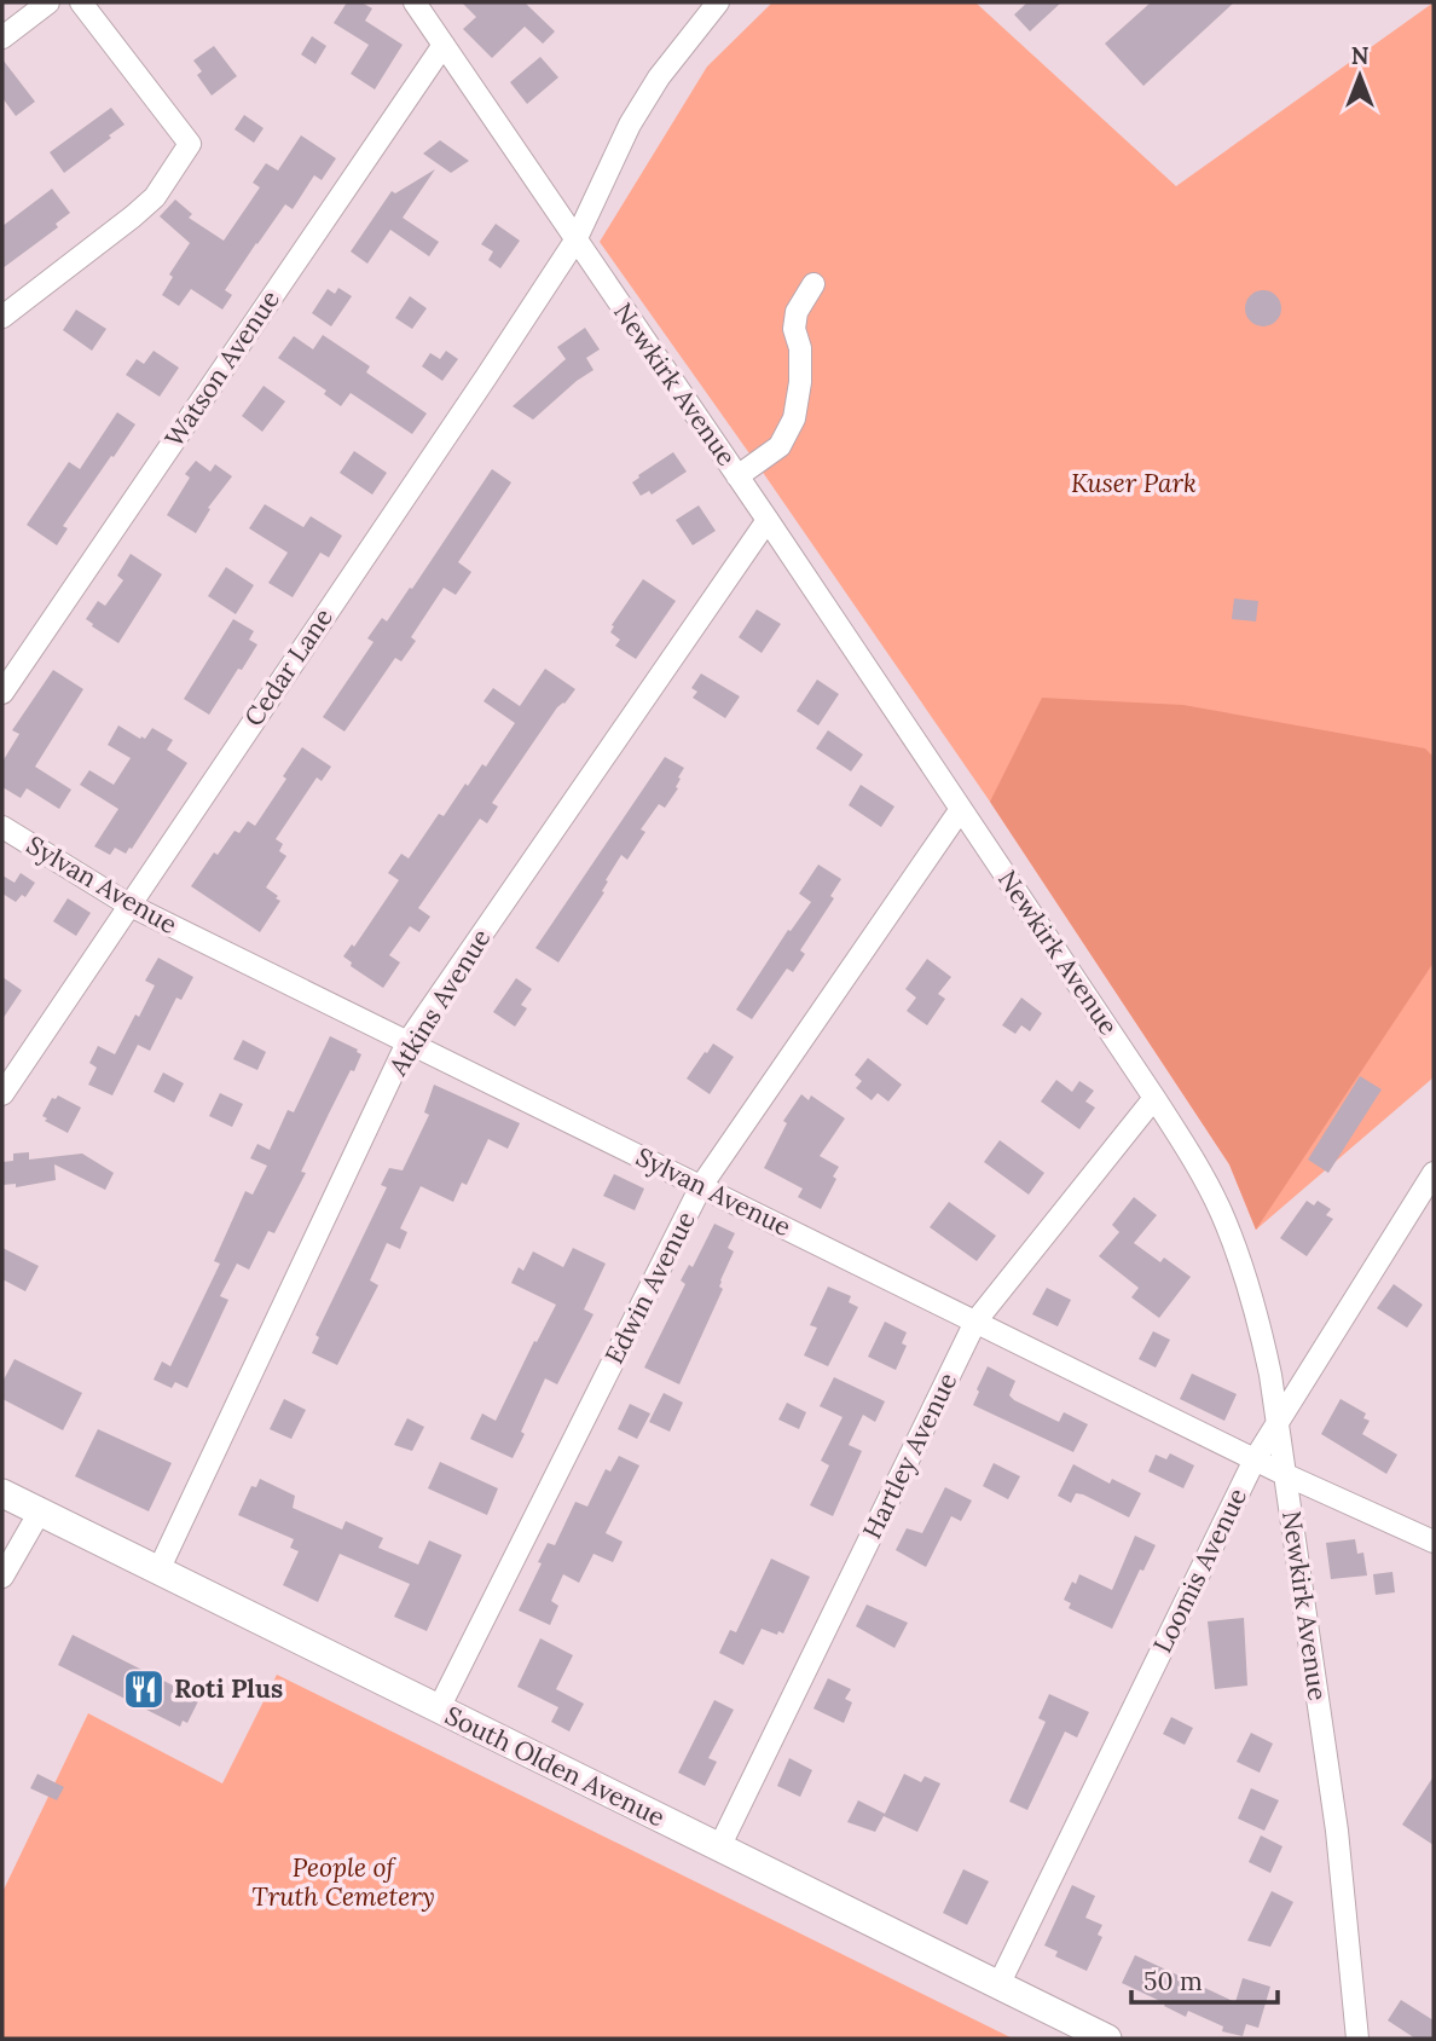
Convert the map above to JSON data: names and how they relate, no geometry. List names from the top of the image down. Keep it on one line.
{"streets":{"main road":["South Olden Avenue"],"street":["Watson Avenue","Newkirk Avenue","Cedar Lane","Sylvan Avenue","Atkins Avenue","Edwin Avenue","Hartley Avenue","Loomis Avenue"]},"crossings":[["Watson Avenue","Newkirk Avenue"],["Newkirk Avenue","Cedar Lane"],["Newkirk Avenue","Sylvan Avenue"],["Newkirk Avenue","Atkins Avenue"],["Newkirk Avenue","Edwin Avenue"],["Newkirk Avenue","Hartley Avenue"],["Newkirk Avenue","Loomis Avenue"],["Cedar Lane","Sylvan Avenue"],["Sylvan Avenue","Atkins Avenue"],["Sylvan Avenue","Edwin Avenue"],["Sylvan Avenue","Hartley Avenue"],["Sylvan Avenue","Loomis Avenue"],["Atkins Avenue","South Olden Avenue"],["Edwin Avenue","South Olden Avenue"],["Hartley Avenue","South Olden Avenue"],["Loomis Avenue","South Olden Avenue"]],"parks":["Kuser Park","People of Truth Cemetery"],"places":{"restaurant":["Roti Plus"]},"scale_bar":"50 m","north":"top"}
